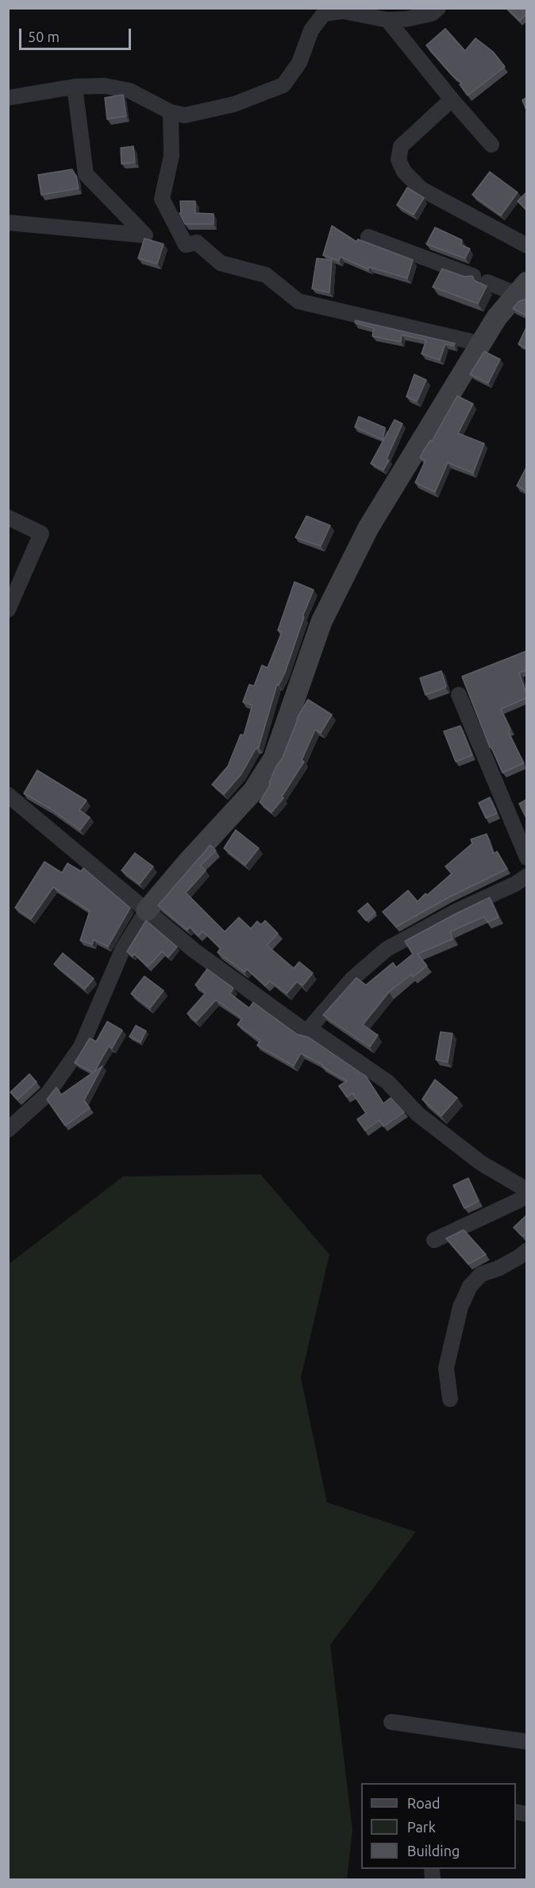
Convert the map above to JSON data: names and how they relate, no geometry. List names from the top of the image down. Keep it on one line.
{"legend":["Road","Park","Building"],"scale_bar":"50 m"}
